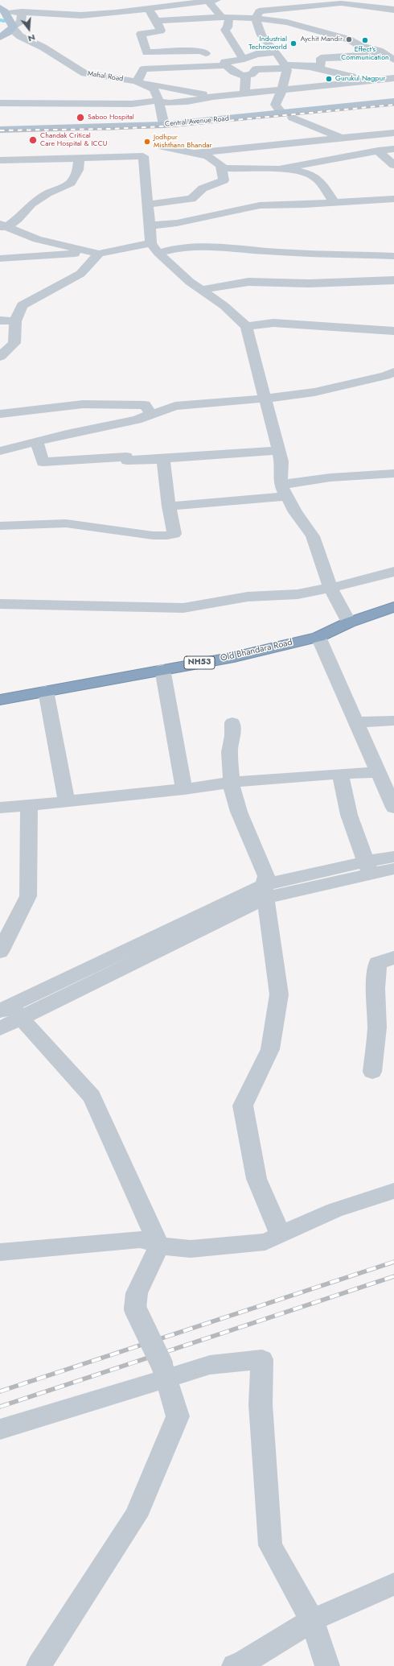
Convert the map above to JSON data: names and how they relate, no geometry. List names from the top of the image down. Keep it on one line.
{"streets":{"highway":["Old Bhandara Road","NH53"],"main road":["Central Avenue Road"],"street":["Mahal Road"]},"crossings":[["Mahal Road","Central Avenue Road"]],"places":["Aychit Mandir","Effect's Communication","Industrial Technoworld","Gurukul Nagpur","Saboo Hospital","Chandak Critical Care Hospital & ICCU","Jodhpur Mishthann Bhandar"],"north":"bottom"}
